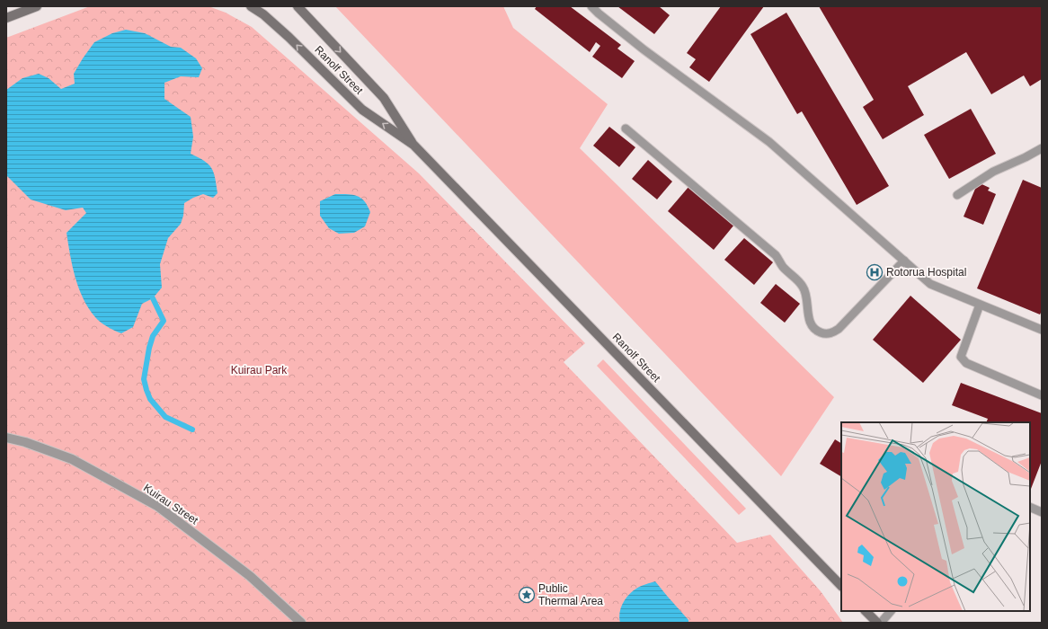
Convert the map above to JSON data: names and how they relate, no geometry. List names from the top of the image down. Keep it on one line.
{"streets":{"main road":["Ranolf Street"],"street":["Kuirau Street"]},"parks":["Kuirau Park"],"places":{"hospital":["Rotorua Hospital"],"place":["Public Thermal Area"]}}
